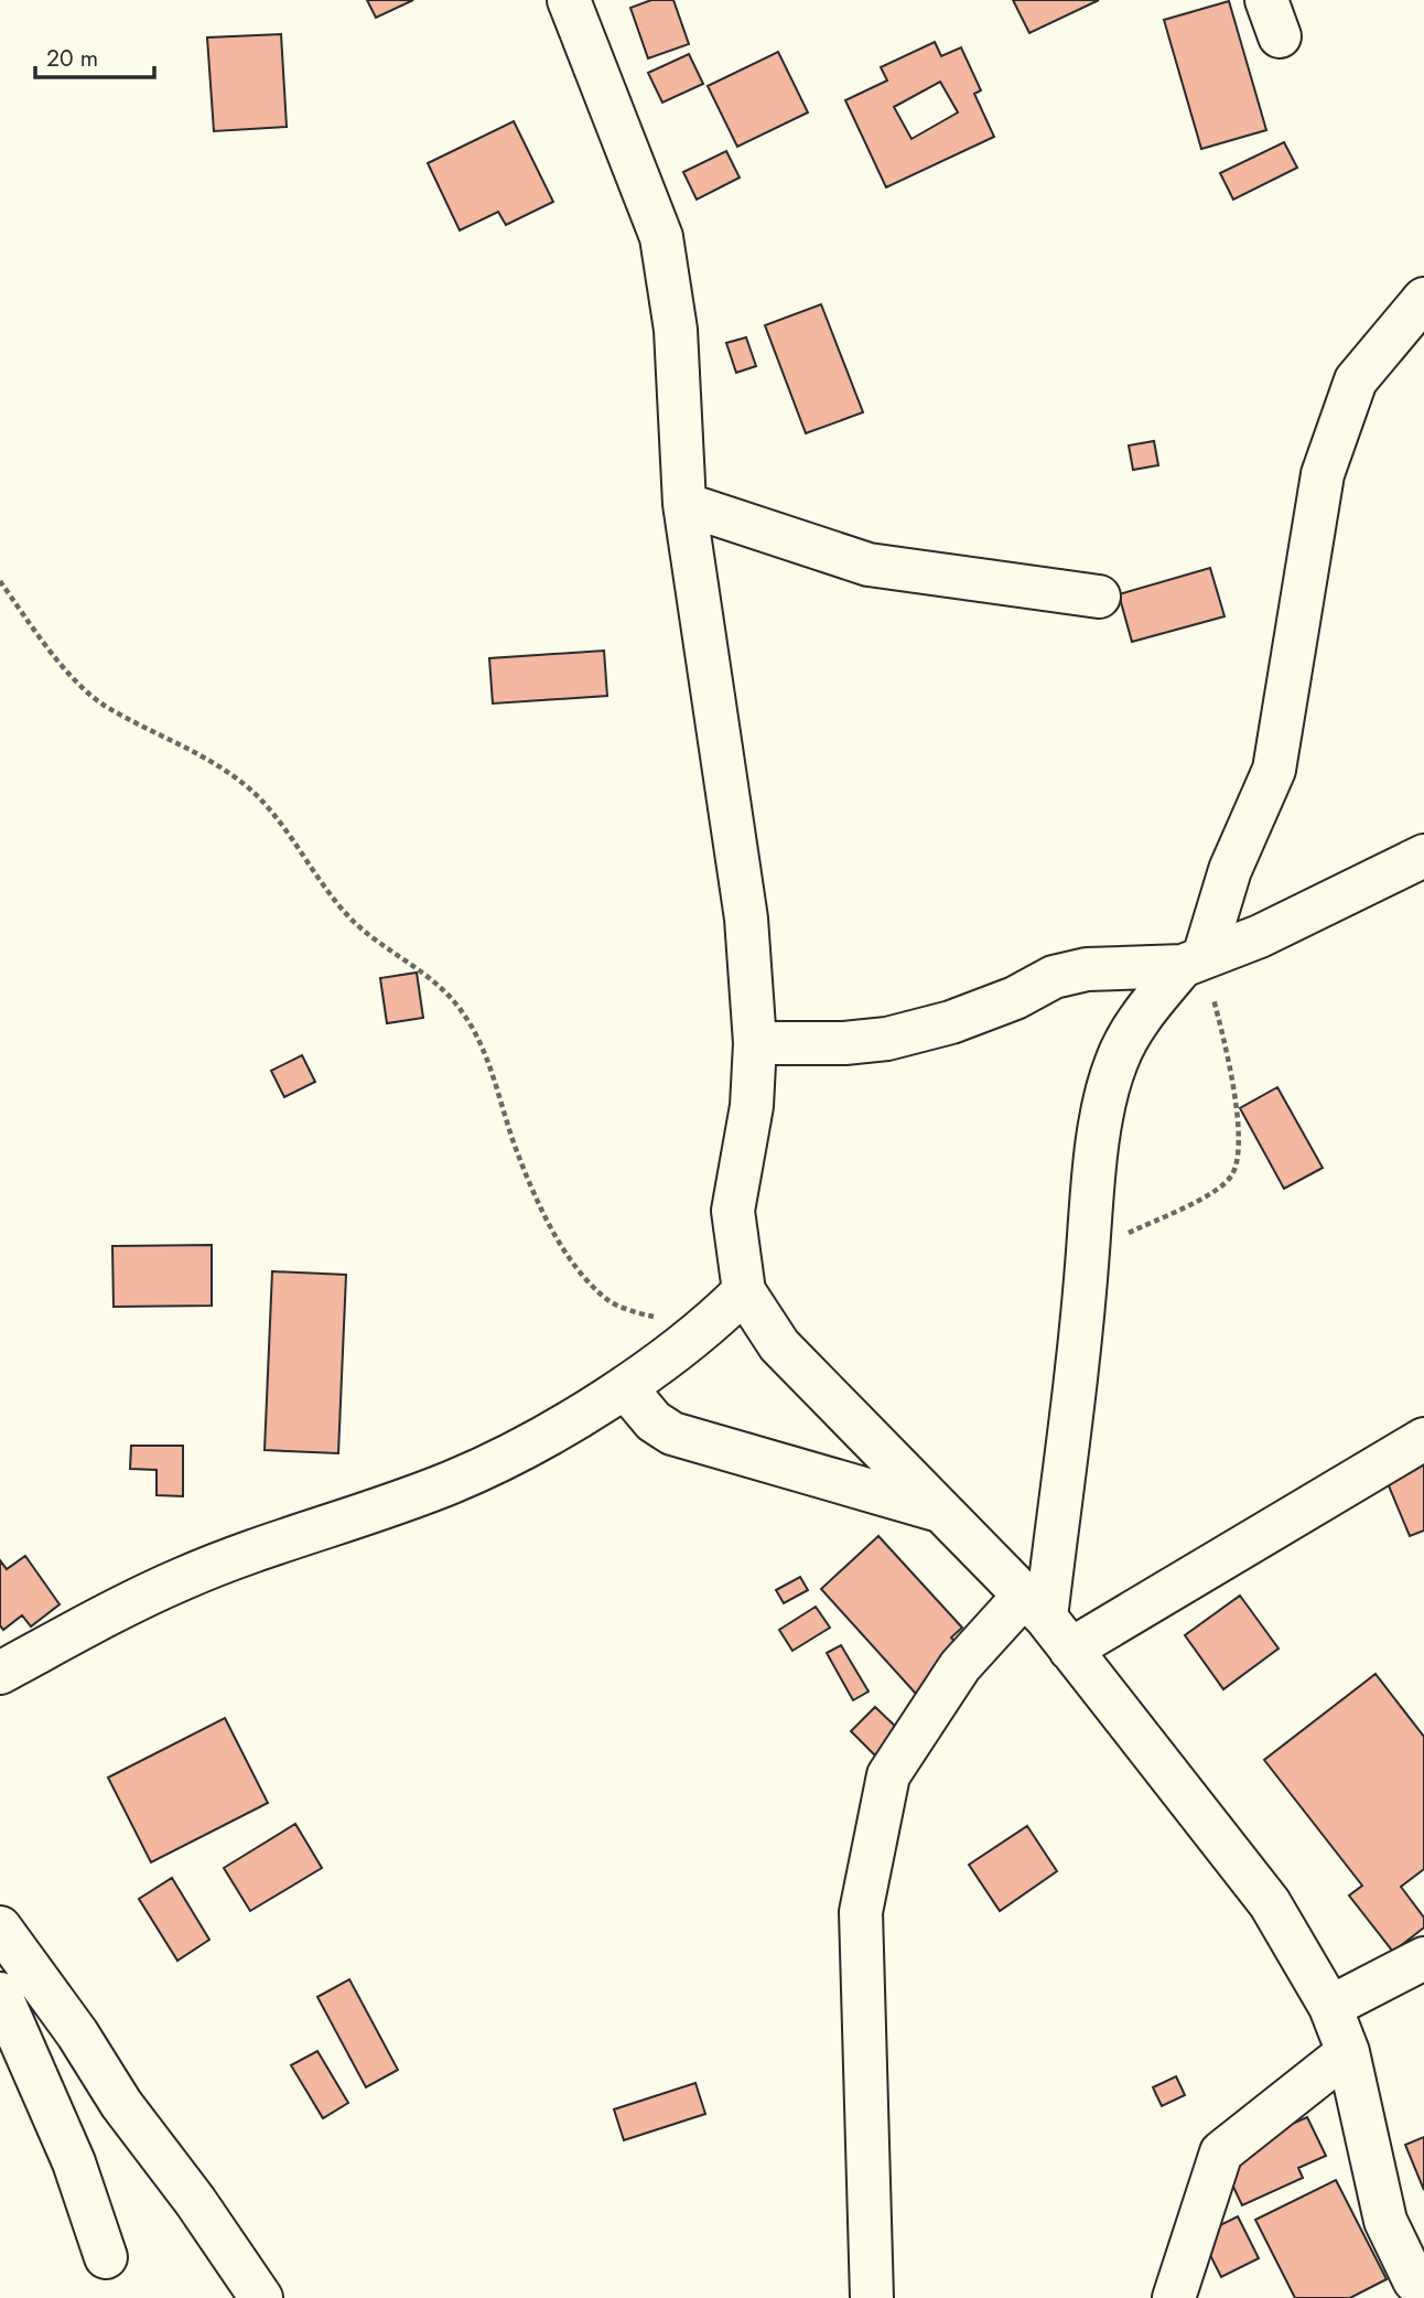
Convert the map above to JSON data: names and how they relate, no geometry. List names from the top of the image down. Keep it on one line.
{"scale_bar":"20 m"}
